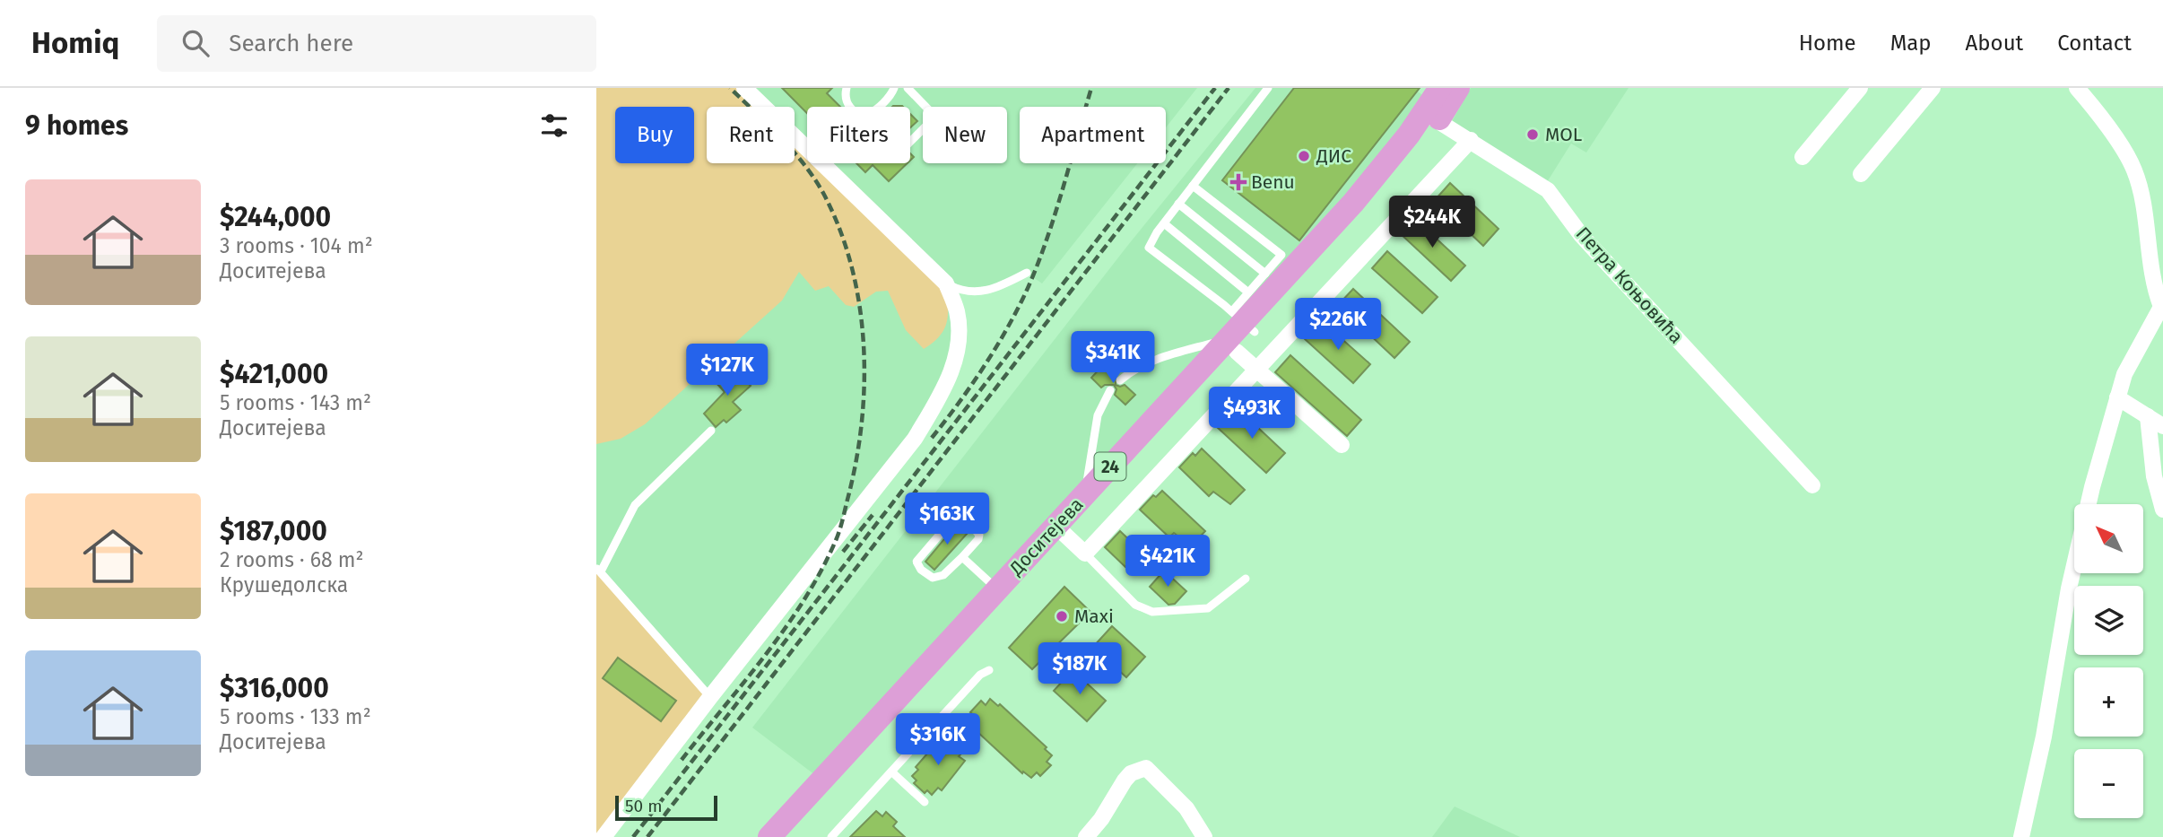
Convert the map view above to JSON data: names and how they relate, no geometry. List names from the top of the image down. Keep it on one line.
{"streets":{"main road":["24","Доситејева"],"street":["Петра Коњовића"]},"crossings":[["Петра Коњовића","Доситејева"]],"places":{"other":["MOL","ДИС","Maxi"],"health":["Benu"]},"scale_bar":"50 m","north":"top left","page":{"header":"Homiq","search":"Search here","nav":["Home","Map","About","Contact"],"heading":"9 homes","chip":["Buy","Rent","Filters","New","Apartment"],"list":[{"name":"$244,000","note":"3 rooms · 104 m² · Доситејева"},{"name":"$421,000","note":"5 rooms · 143 m² · Доситејева"},{"name":"$187,000","note":"2 rooms · 68 m² · Крушедолска"},{"name":"$316,000","note":"5 rooms · 133 m² · Доситејева"}],"price":["$244K","$226K","$341K","$127K","$493K","$163K","$421K","$187K","$316K"],"map_buttons":["+","−"],"scale":"50 m"}}
